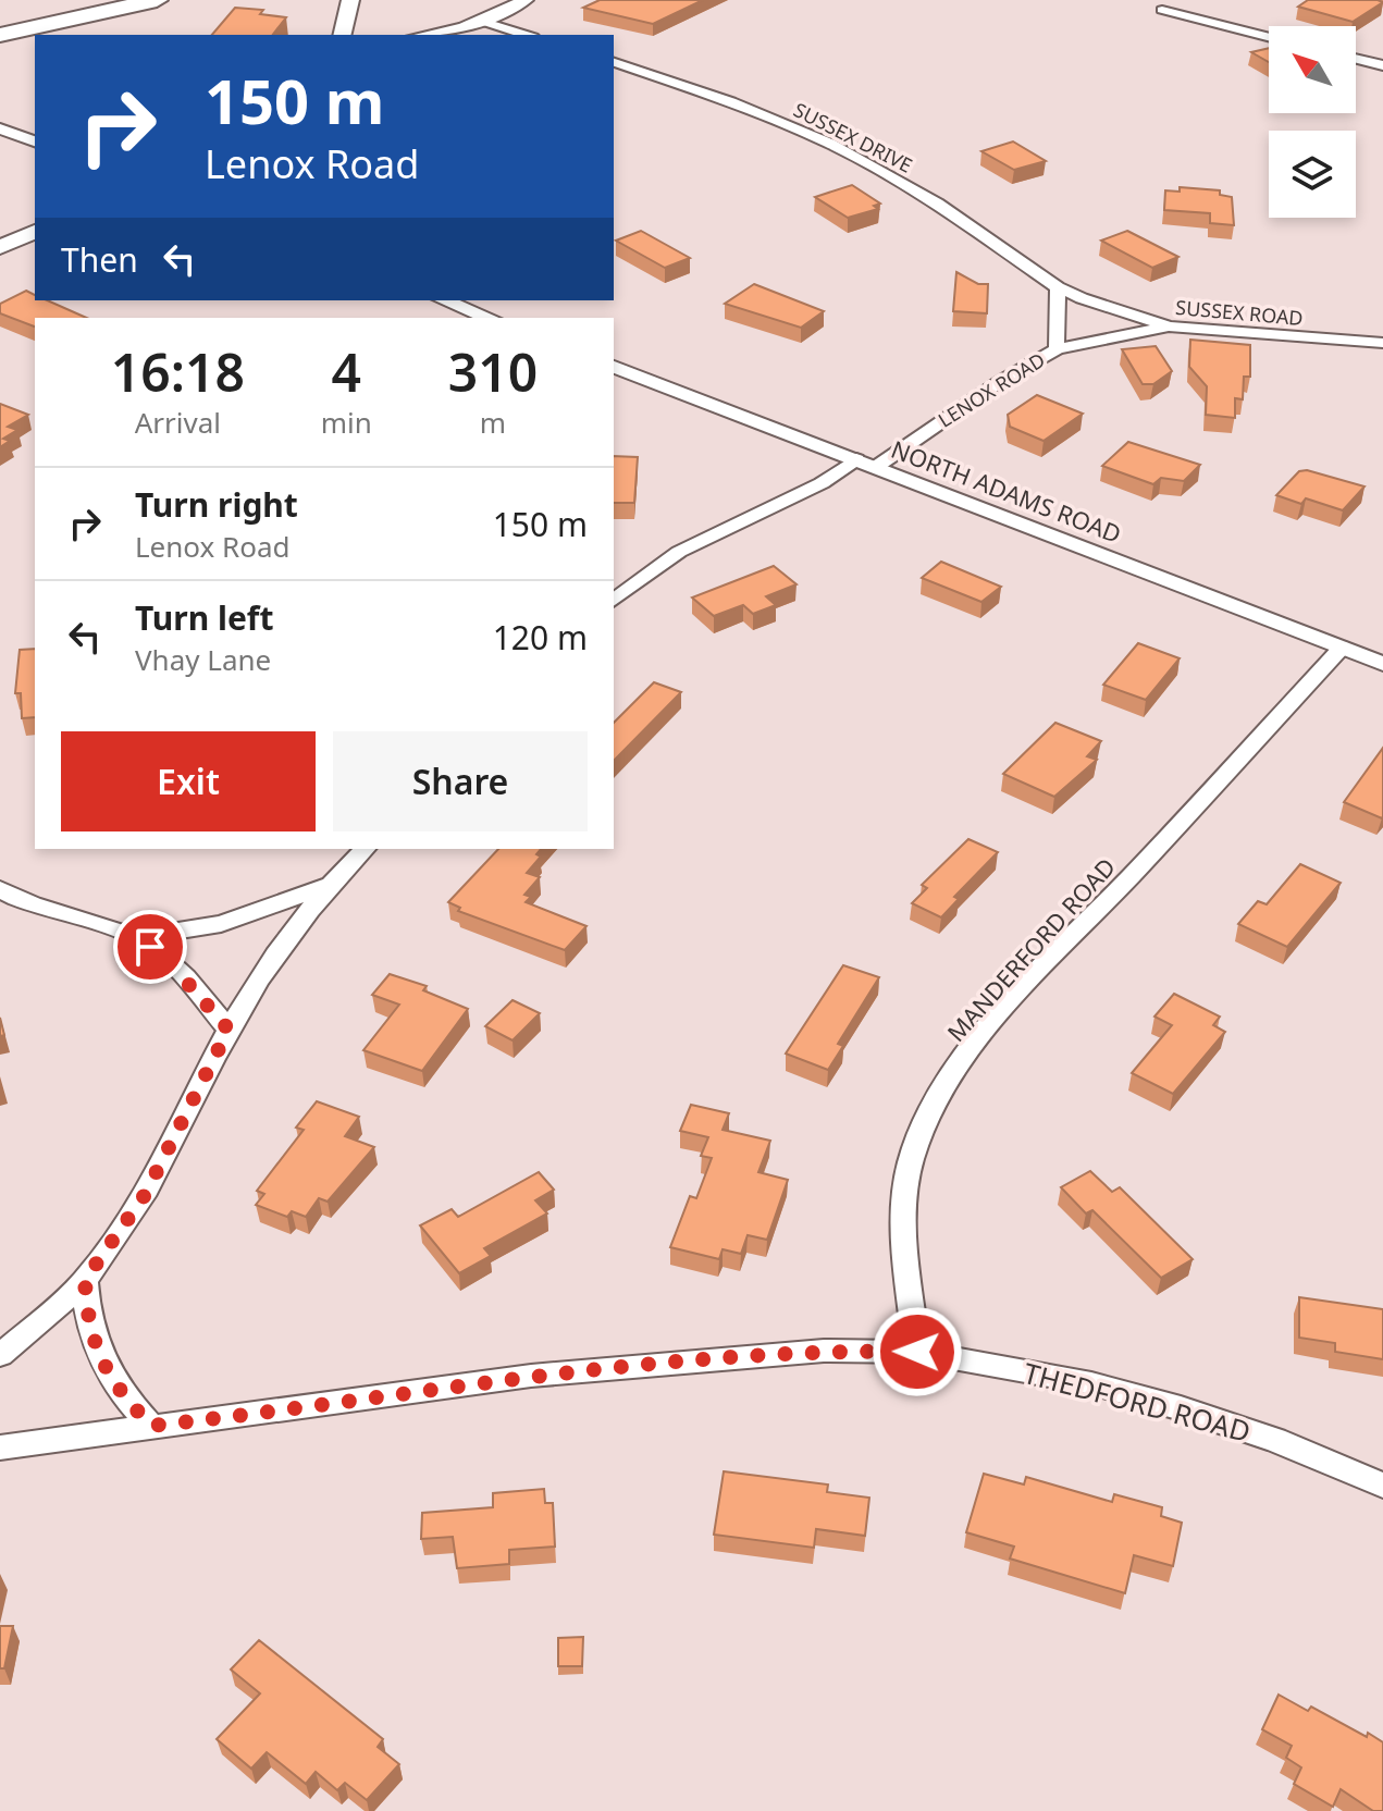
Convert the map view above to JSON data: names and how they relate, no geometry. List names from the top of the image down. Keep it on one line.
{"streets":{"street":["SUSSEX DRIVE","SUSSEX ROAD","LENOX ROAD","NORTH ADAMS ROAD","MANDERFORD ROAD","THEDFORD ROAD"]},"crossings":[["SUSSEX DRIVE","SUSSEX ROAD"],["SUSSEX ROAD","LENOX ROAD"],["LENOX ROAD","NORTH ADAMS ROAD"],["NORTH ADAMS ROAD","MANDERFORD ROAD"],["MANDERFORD ROAD","THEDFORD ROAD"]],"north":"top left","page":{"turn":["150 m","Lenox Road"],"then":"Then","eta":["16:18","Arrival","4","min","310","m"],"list":[{"name":"Turn right","note":"Lenox Road","value":"150 m"},{"name":"Turn left","note":"Vhay Lane","value":"120 m"}],"buttons":["Exit","Share"]}}
